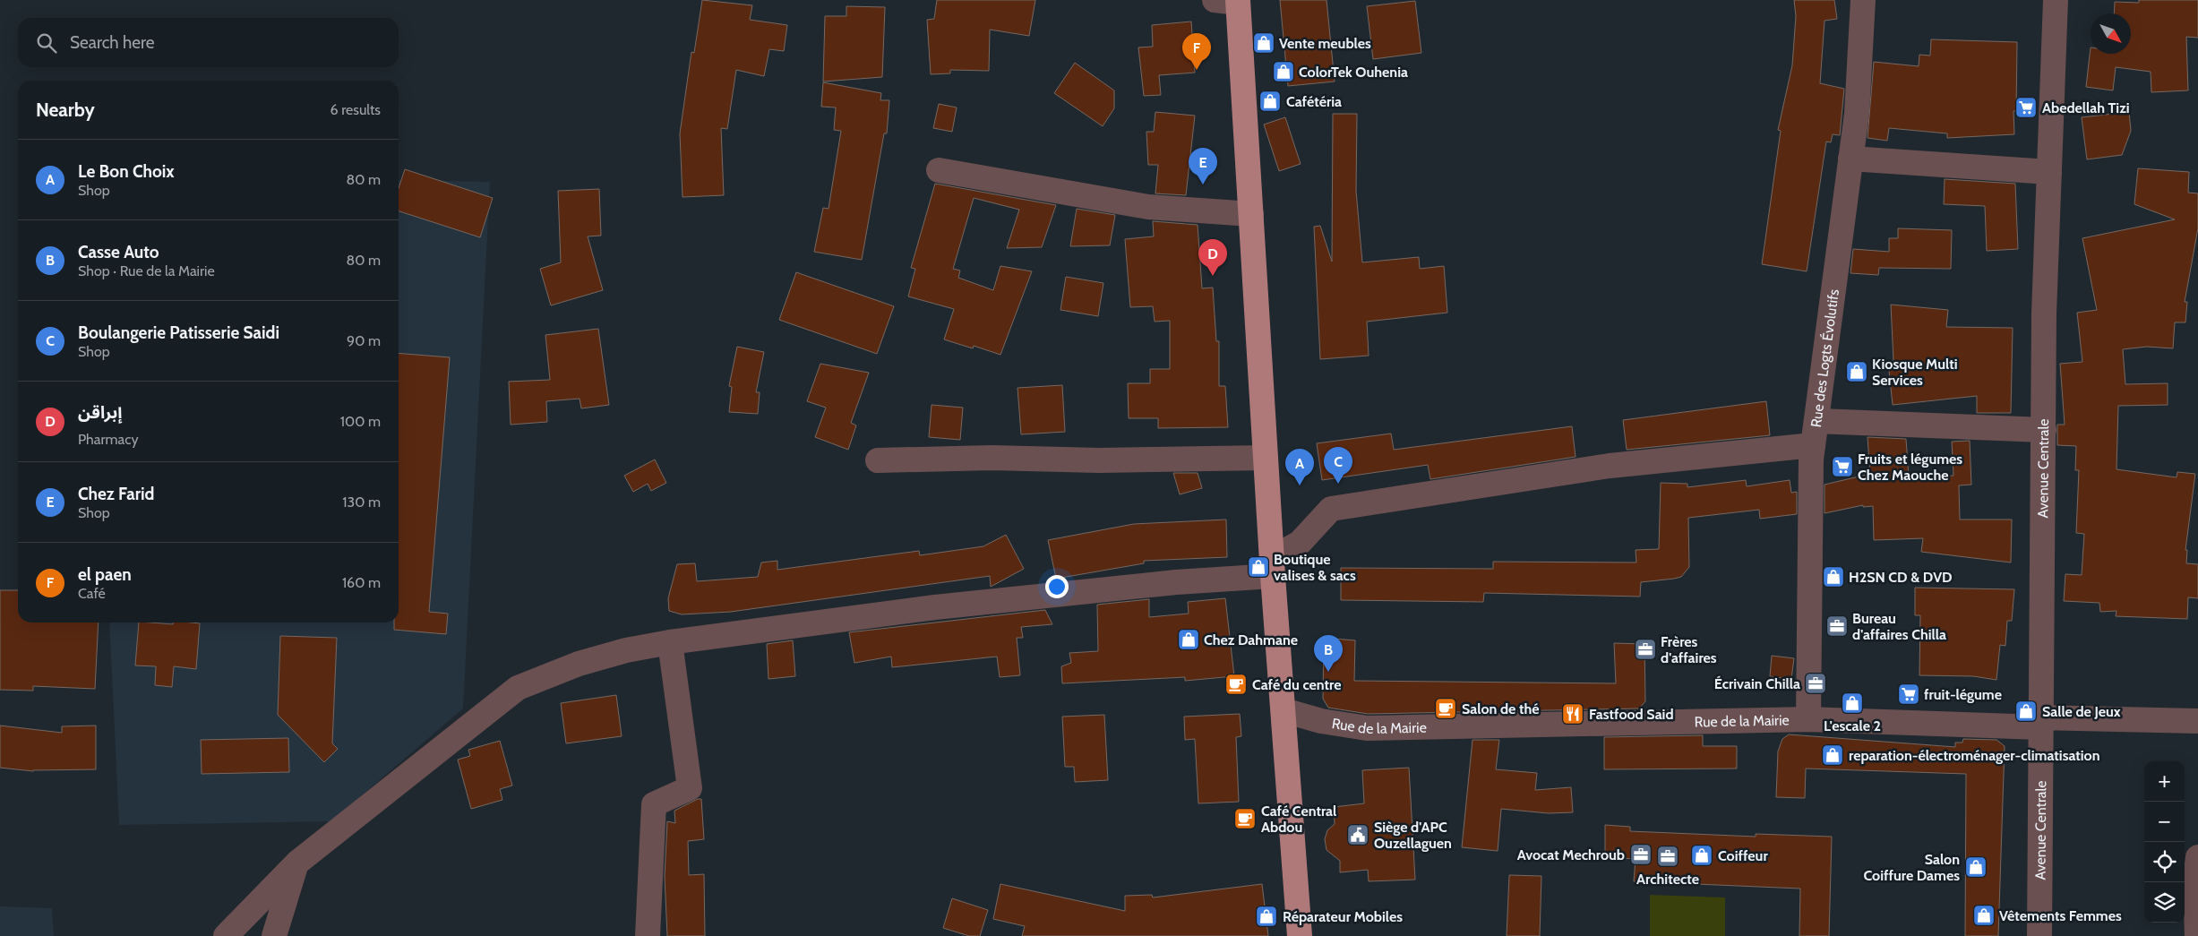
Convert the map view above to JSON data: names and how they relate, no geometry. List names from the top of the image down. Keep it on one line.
{"streets":{"street":["Rue des Logts Évolutifs","Avenue Centrale","Rue de la Mairie"]},"crossings":[["Rue des Logts Évolutifs","Rue de la Mairie"],["Avenue Centrale","Rue de la Mairie"]],"places":{"shop":["Vente meubles","ColorTek Ouhenia","Cafétéria","Kiosque Multi Services","Boutique valises & sacs","H2SN CD & DVD","Chez Dahmane","L'escale 2","Salle de Jeux","reparation-électroménager-climatisation","Coiffeur","Salon Coiffure Dames","Vêtements Femmes","Réparateur Mobiles"],"supermarket":["Abedellah Tizi","Fruits et légumes Chez Maouche","fruit-légume"],"office":["Bureau d'affaires Chilla","Frères d'affaires","Écrivain Chilla","Avocat Mechroub","Architecte"],"cafe":["Café du centre","Salon de thé","Café Central Abdou"],"restaurant":["Fastfood Said"],"public building":["Siège d'APC Ouzellaguen"]},"north":"bottom right","page":{"search":"Search here","pins":["F","E","D","C","A","B"],"heading":["Nearby","6 results"],"list":[{"mark":"A","name":"Le Bon Choix","note":"Shop","value":"80 m"},{"mark":"B","name":"Casse Auto","note":"Shop · Rue de la Mairie","value":"80 m"},{"mark":"C","name":"Boulangerie Patisserie Saidi","note":"Shop","value":"90 m"},{"mark":"D","name":"إبراقن","note":"Pharmacy","value":"100 m"},{"mark":"E","name":"Chez Farid","note":"Shop","value":"130 m"},{"mark":"F","name":"el paen","note":"Café","value":"160 m"}],"map_buttons":["+","−"]}}
